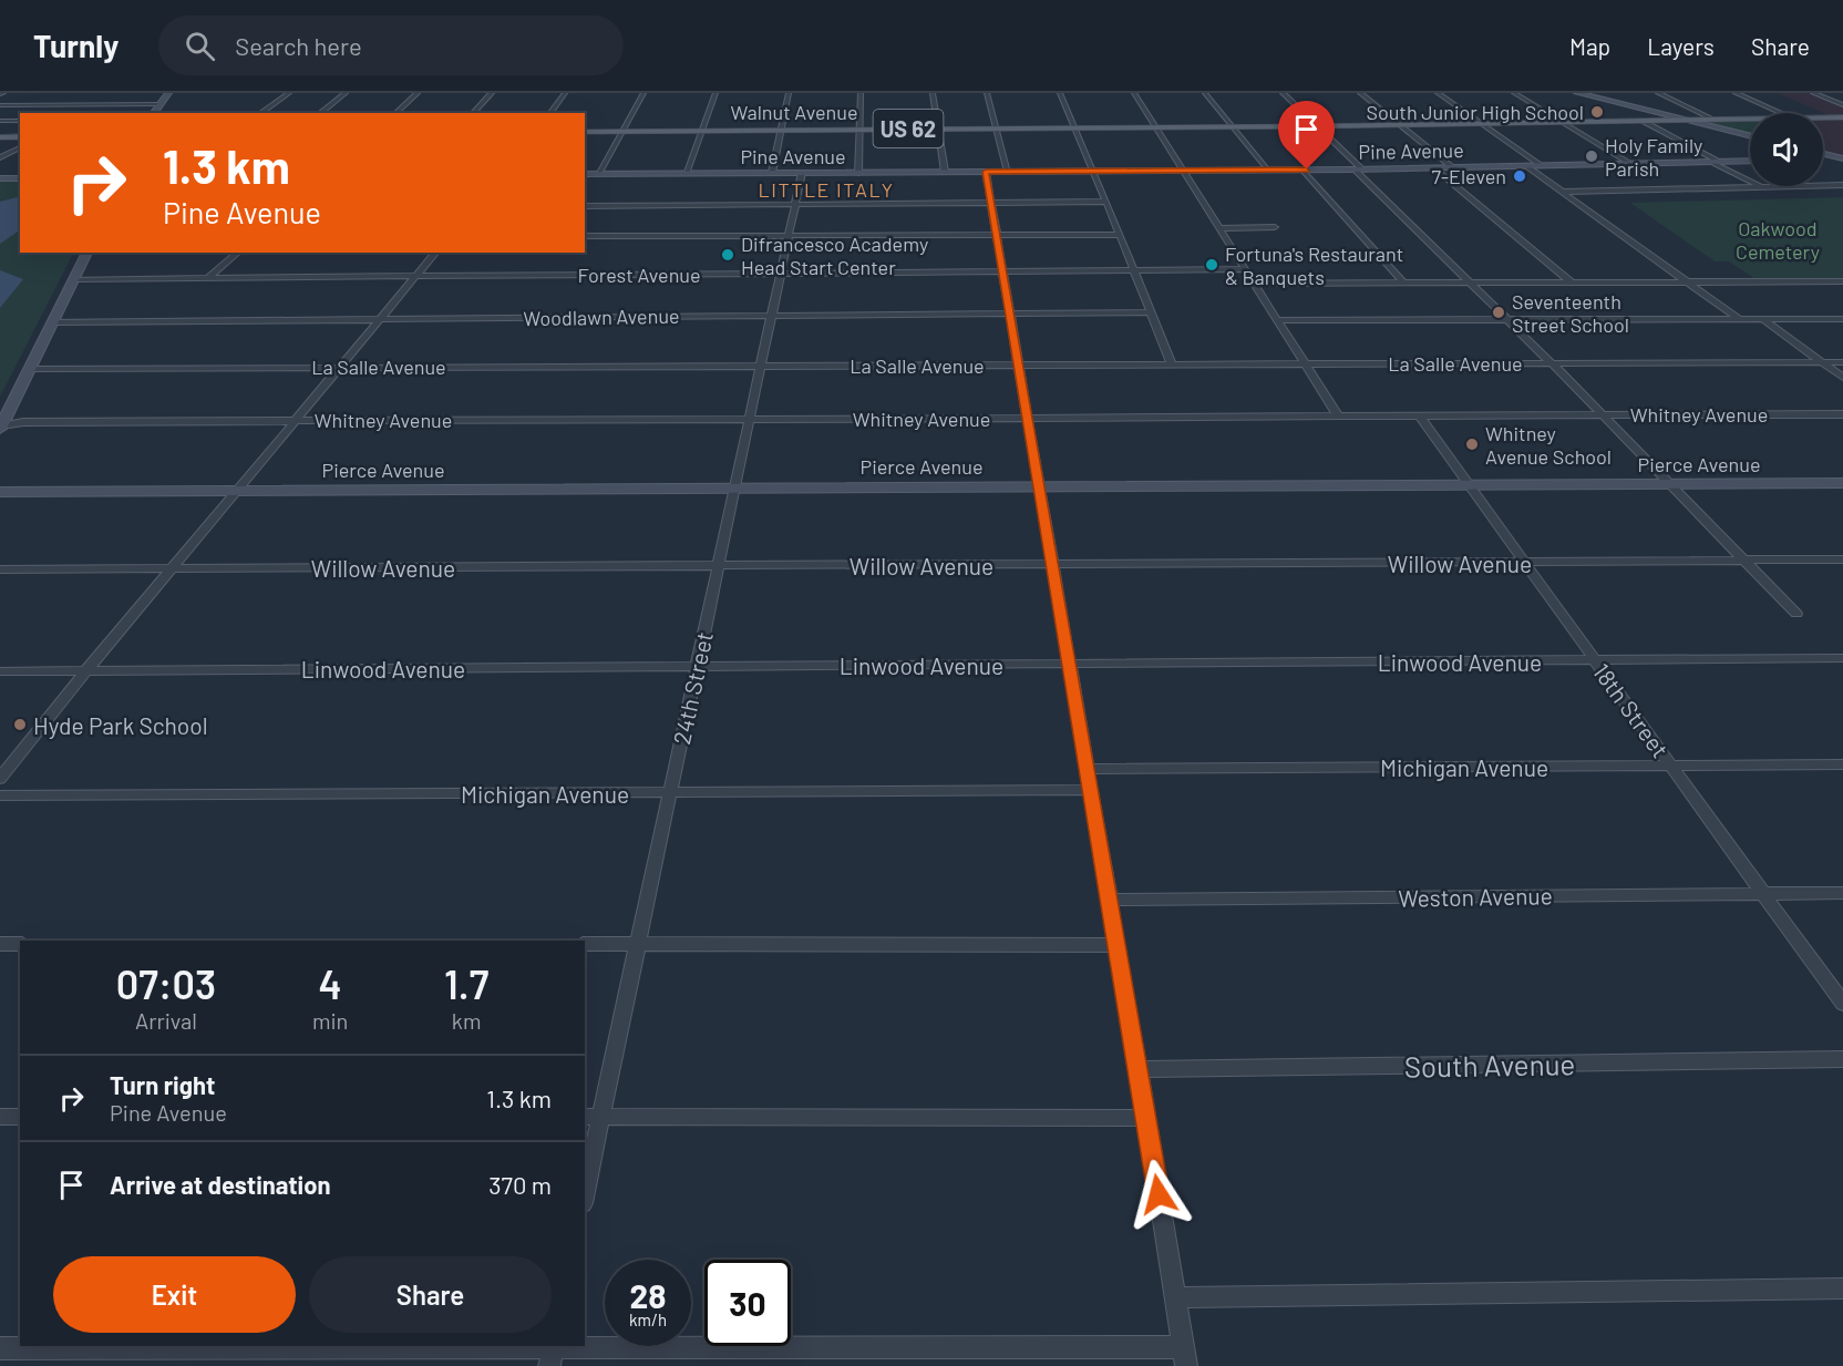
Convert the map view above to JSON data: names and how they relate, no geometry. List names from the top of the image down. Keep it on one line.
{"streets":{"main road":["Walnut Avenue","US 62","Pine Avenue","Pierce Avenue"],"street":["Forest Avenue","Woodlawn Avenue","La Salle Avenue","Whitney Avenue","Willow Avenue","Linwood Avenue","24th Street","18th Street","Michigan Avenue","Weston Avenue","South Avenue"]},"crossings":[["Pine Avenue","24th Street"],["Forest Avenue","24th Street"],["Woodlawn Avenue","24th Street"],["La Salle Avenue","24th Street"],["Whitney Avenue","24th Street"],["Whitney Avenue","18th Street"],["Pierce Avenue","24th Street"],["Pierce Avenue","18th Street"],["Willow Avenue","24th Street"],["Willow Avenue","18th Street"],["Linwood Avenue","24th Street"],["Linwood Avenue","18th Street"],["24th Street","Michigan Avenue"],["18th Street","Michigan Avenue"],["18th Street","Weston Avenue"]],"districts":["LITTLE ITALY"],"parks":["Oakwood Cemetery"],"places":["South Junior High School","Holy Family Parish","7-Eleven","Difrancesco Academy Head Start Center","Fortuna's Restaurant & Banquets","Seventeenth Street School","Whitney Avenue School","Hyde Park School"],"page":{"header":"Turnly","search":"Search here","nav":["Map","Layers","Share"],"turn":["1.3 km","Pine Avenue"],"eta":["07:03","Arrival","4","min","1.7","km"],"list":[{"name":"Turn right","note":"Pine Avenue","value":"1.3 km"},{"name":"Arrive at destination","value":"370 m"}],"buttons":["Exit","Share"],"speed":"28 km/h","limit":"30"}}
